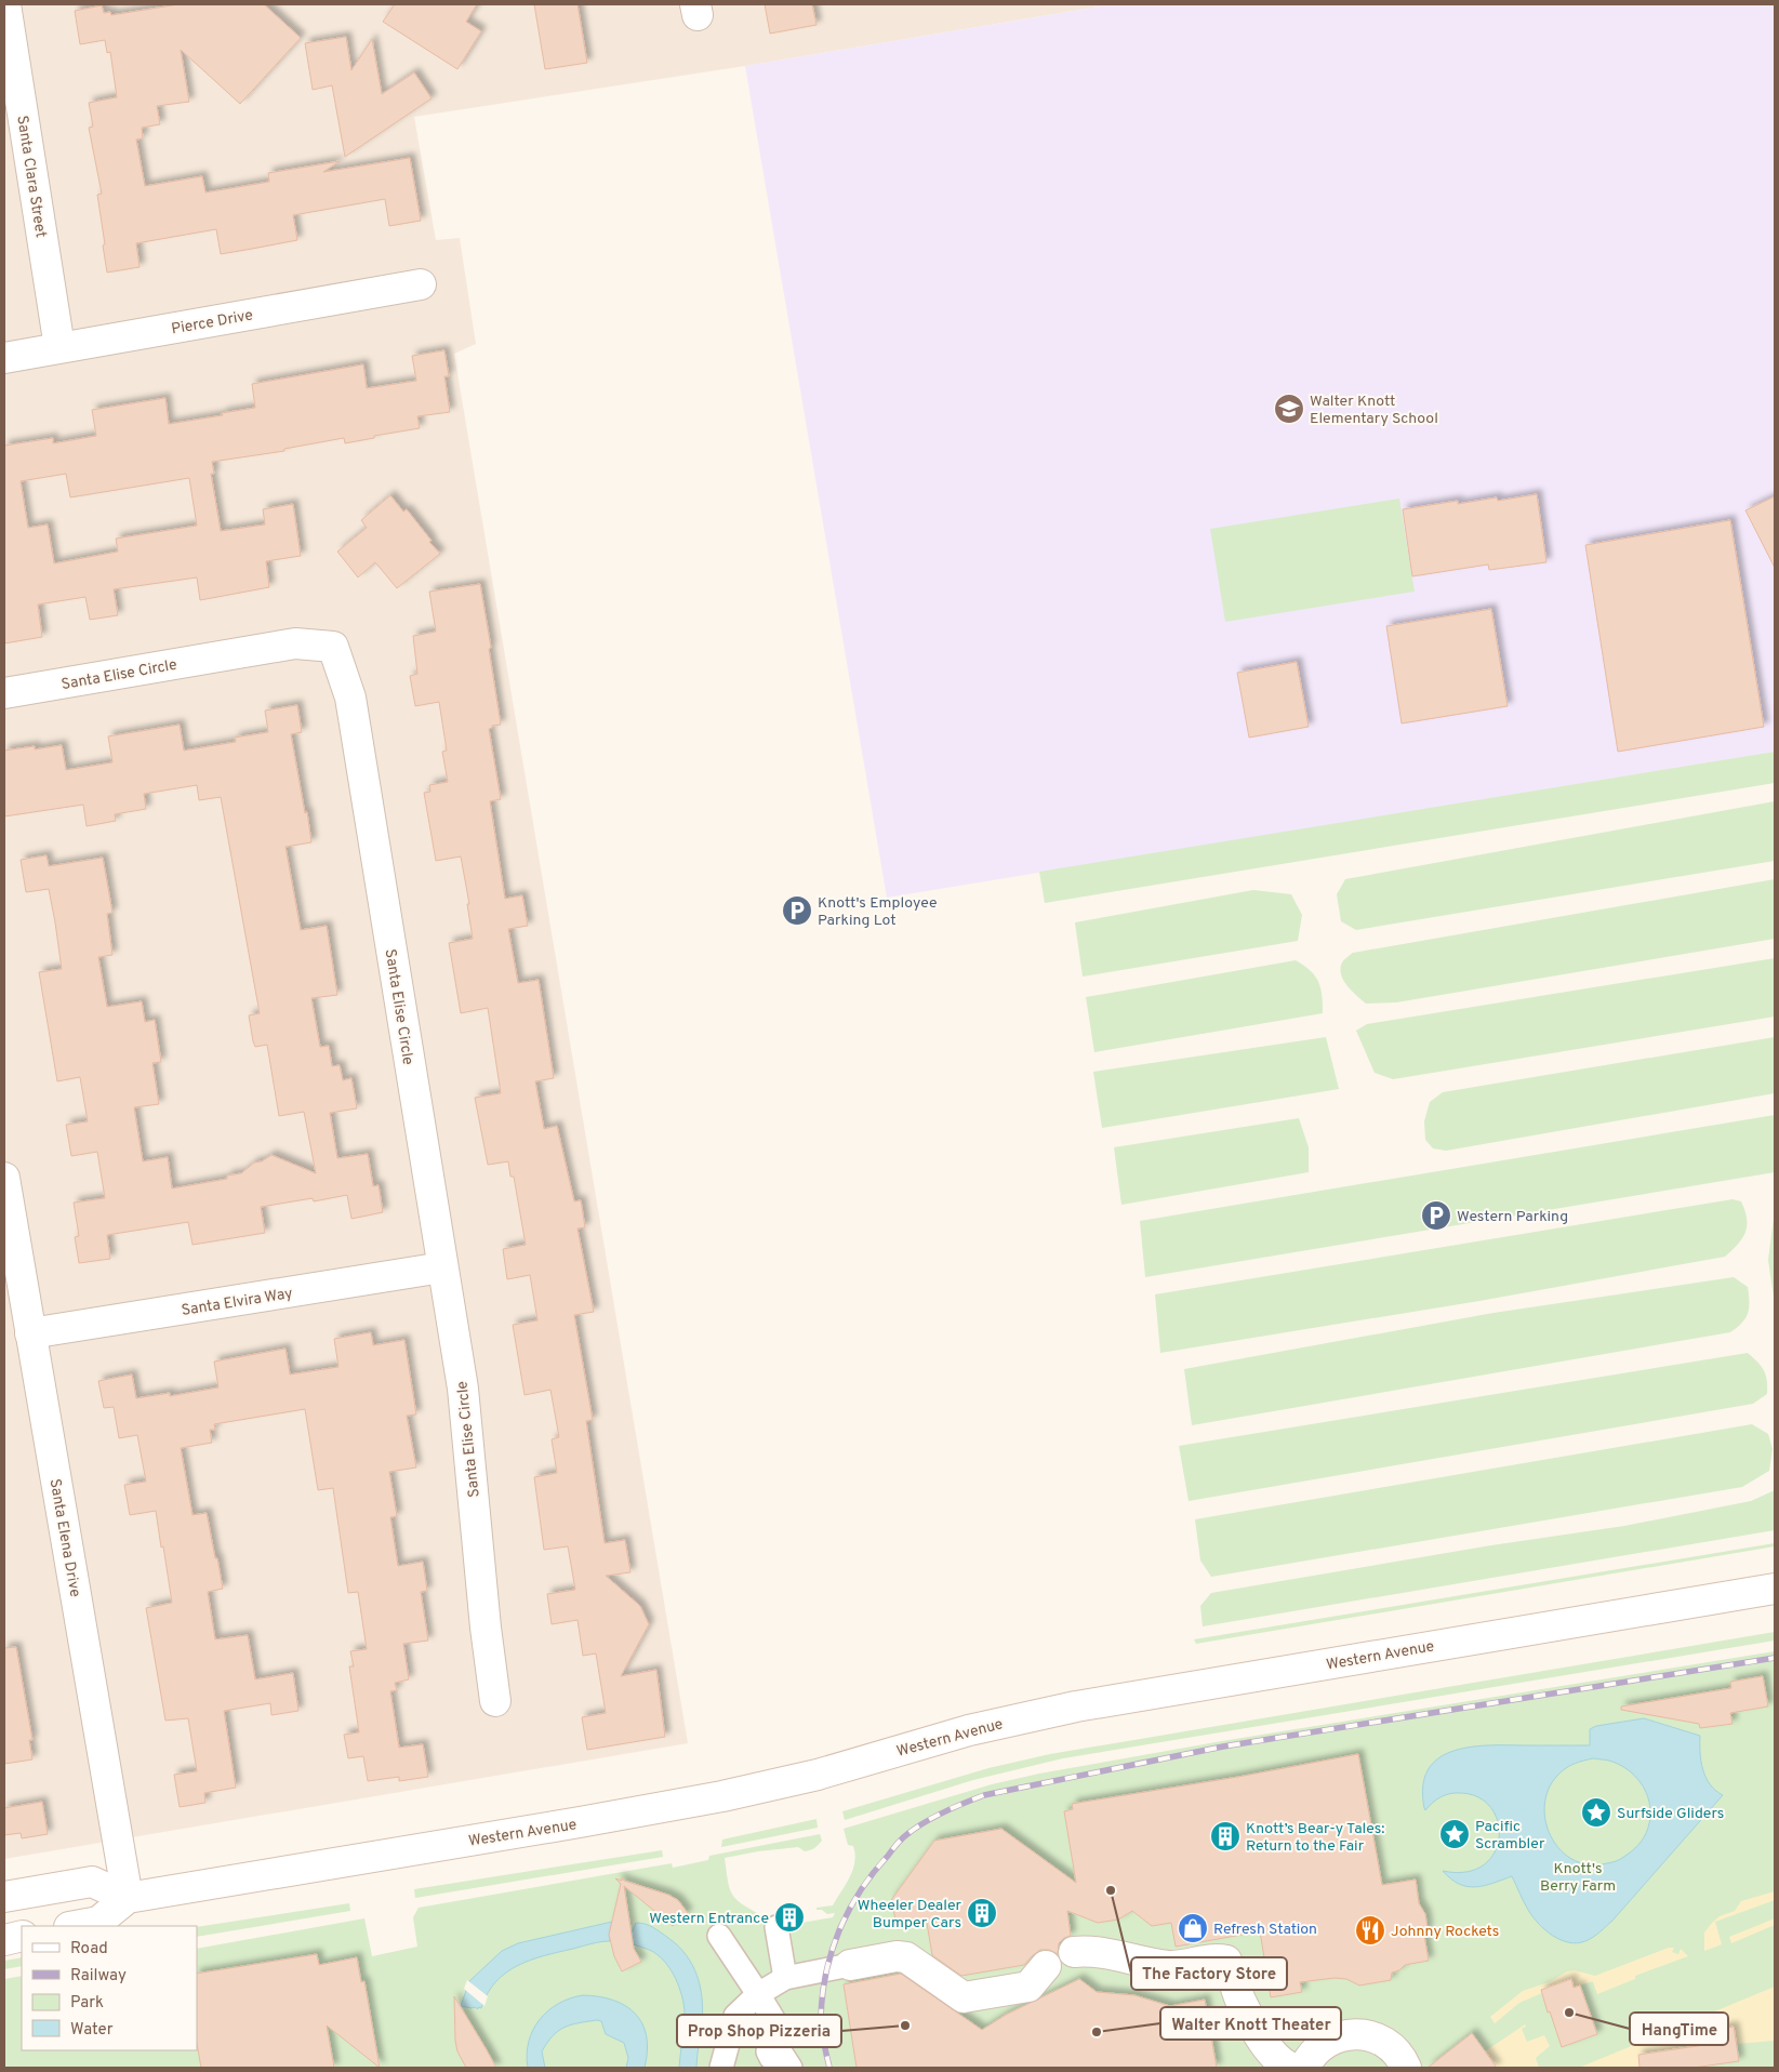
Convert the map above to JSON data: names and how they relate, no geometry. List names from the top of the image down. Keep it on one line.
{"streets":{"street":["Santa Clara Street","Pierce Drive","Santa Elise Circle","Santa Elvira Way","Santa Elena Drive","Western Avenue"]},"crossings":[["Santa Clara Street","Pierce Drive"],["Santa Elise Circle","Santa Elvira Way"],["Santa Elvira Way","Santa Elena Drive"],["Santa Elena Drive","Western Avenue"]],"parks":["Knott's Berry Farm"],"places":{"school or university":["Walter Knott Elementary School"],"parking":["Knott's Employee Parking Lot","Western Parking"],"place":["Surfside Gliders","Pacific Scrambler"],"building":["Knott’s Bear-y Tales: Return to the Fair","Wheeler Dealer Bumper Cars","Western Entrance"],"other":["The Factory Store","HangTime","Prop Shop Pizzeria","Walter Knott Theater"],"shop":["Refresh Station"],"restaurant":["Johnny Rockets"]},"legend":["Road","Railway","Park","Water"]}
